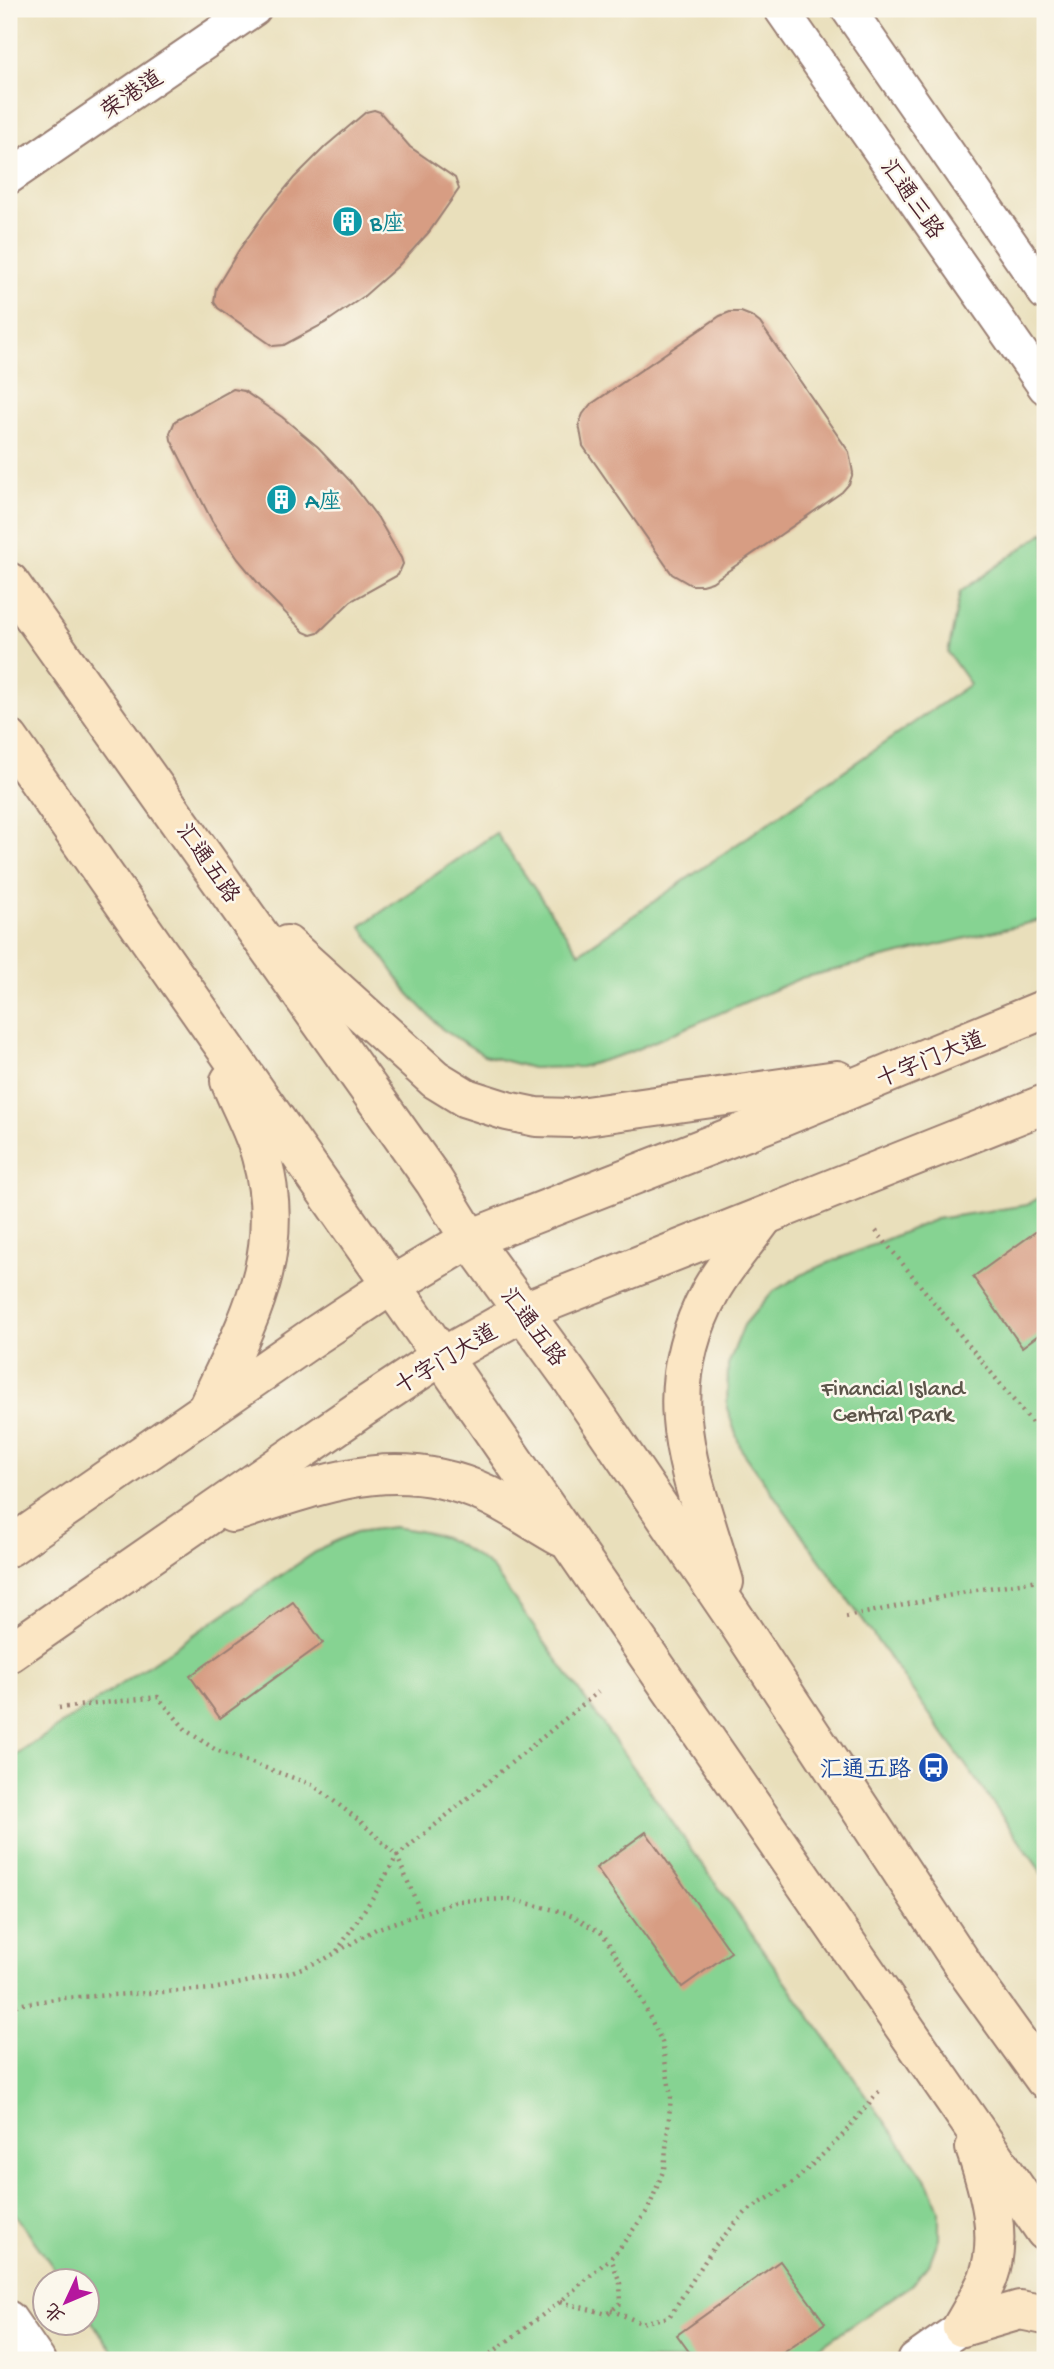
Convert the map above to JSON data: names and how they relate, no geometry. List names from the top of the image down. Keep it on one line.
{"streets":{"main road":["汇通五路","十字门大道"],"street":["荣港道","汇通三路"]},"crossings":[["汇通五路","十字门大道"]],"parks":["Financial Island Central Park"],"places":{"building":["B座","A座"],"bus stop":["汇通五路"]},"north":"bottom left"}
